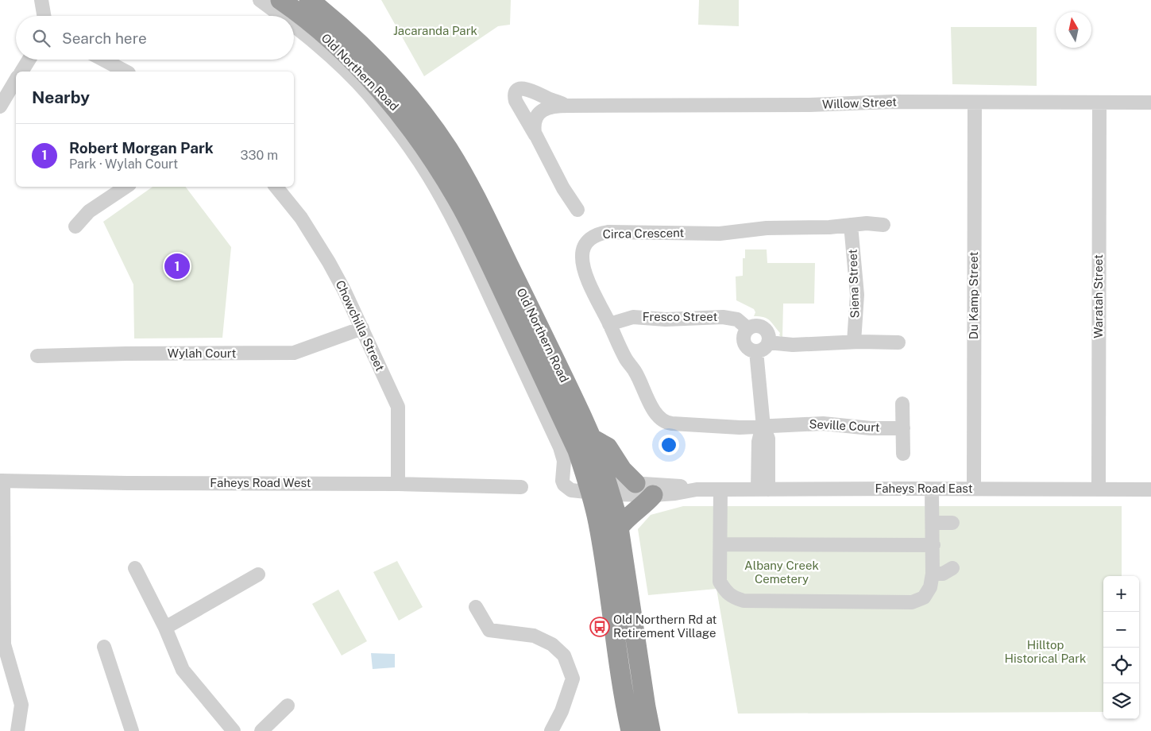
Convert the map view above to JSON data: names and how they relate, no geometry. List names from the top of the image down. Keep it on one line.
{"streets":{"highway":["Old Northern Road"],"street":["Willow Street","Circa Crescent","Siena Street","Du Kamp Street","Waratah Street","Fresco Street","Chowchilla Street","Wylah Court","Seville Court","Faheys Road West","Faheys Road East"]},"crossings":[["Old Northern Road","Faheys Road East"],["Willow Street","Du Kamp Street"],["Willow Street","Waratah Street"],["Circa Crescent","Siena Street"],["Circa Crescent","Fresco Street"],["Circa Crescent","Seville Court"],["Du Kamp Street","Faheys Road East"],["Waratah Street","Faheys Road East"],["Chowchilla Street","Wylah Court"],["Chowchilla Street","Faheys Road West"]],"parks":["Jacaranda Park","Albany Creek Cemetery","Hilltop Historical Park"],"places":{"bus stop":["Old Northern Rd at Retirement Village"]},"north":"top","page":{"search":"Search here","heading":"Nearby","list":[{"mark":"1","name":"Robert Morgan Park","note":"Park · Wylah Court","value":"330 m"}],"pins":"1","map_buttons":["+","−"]}}
